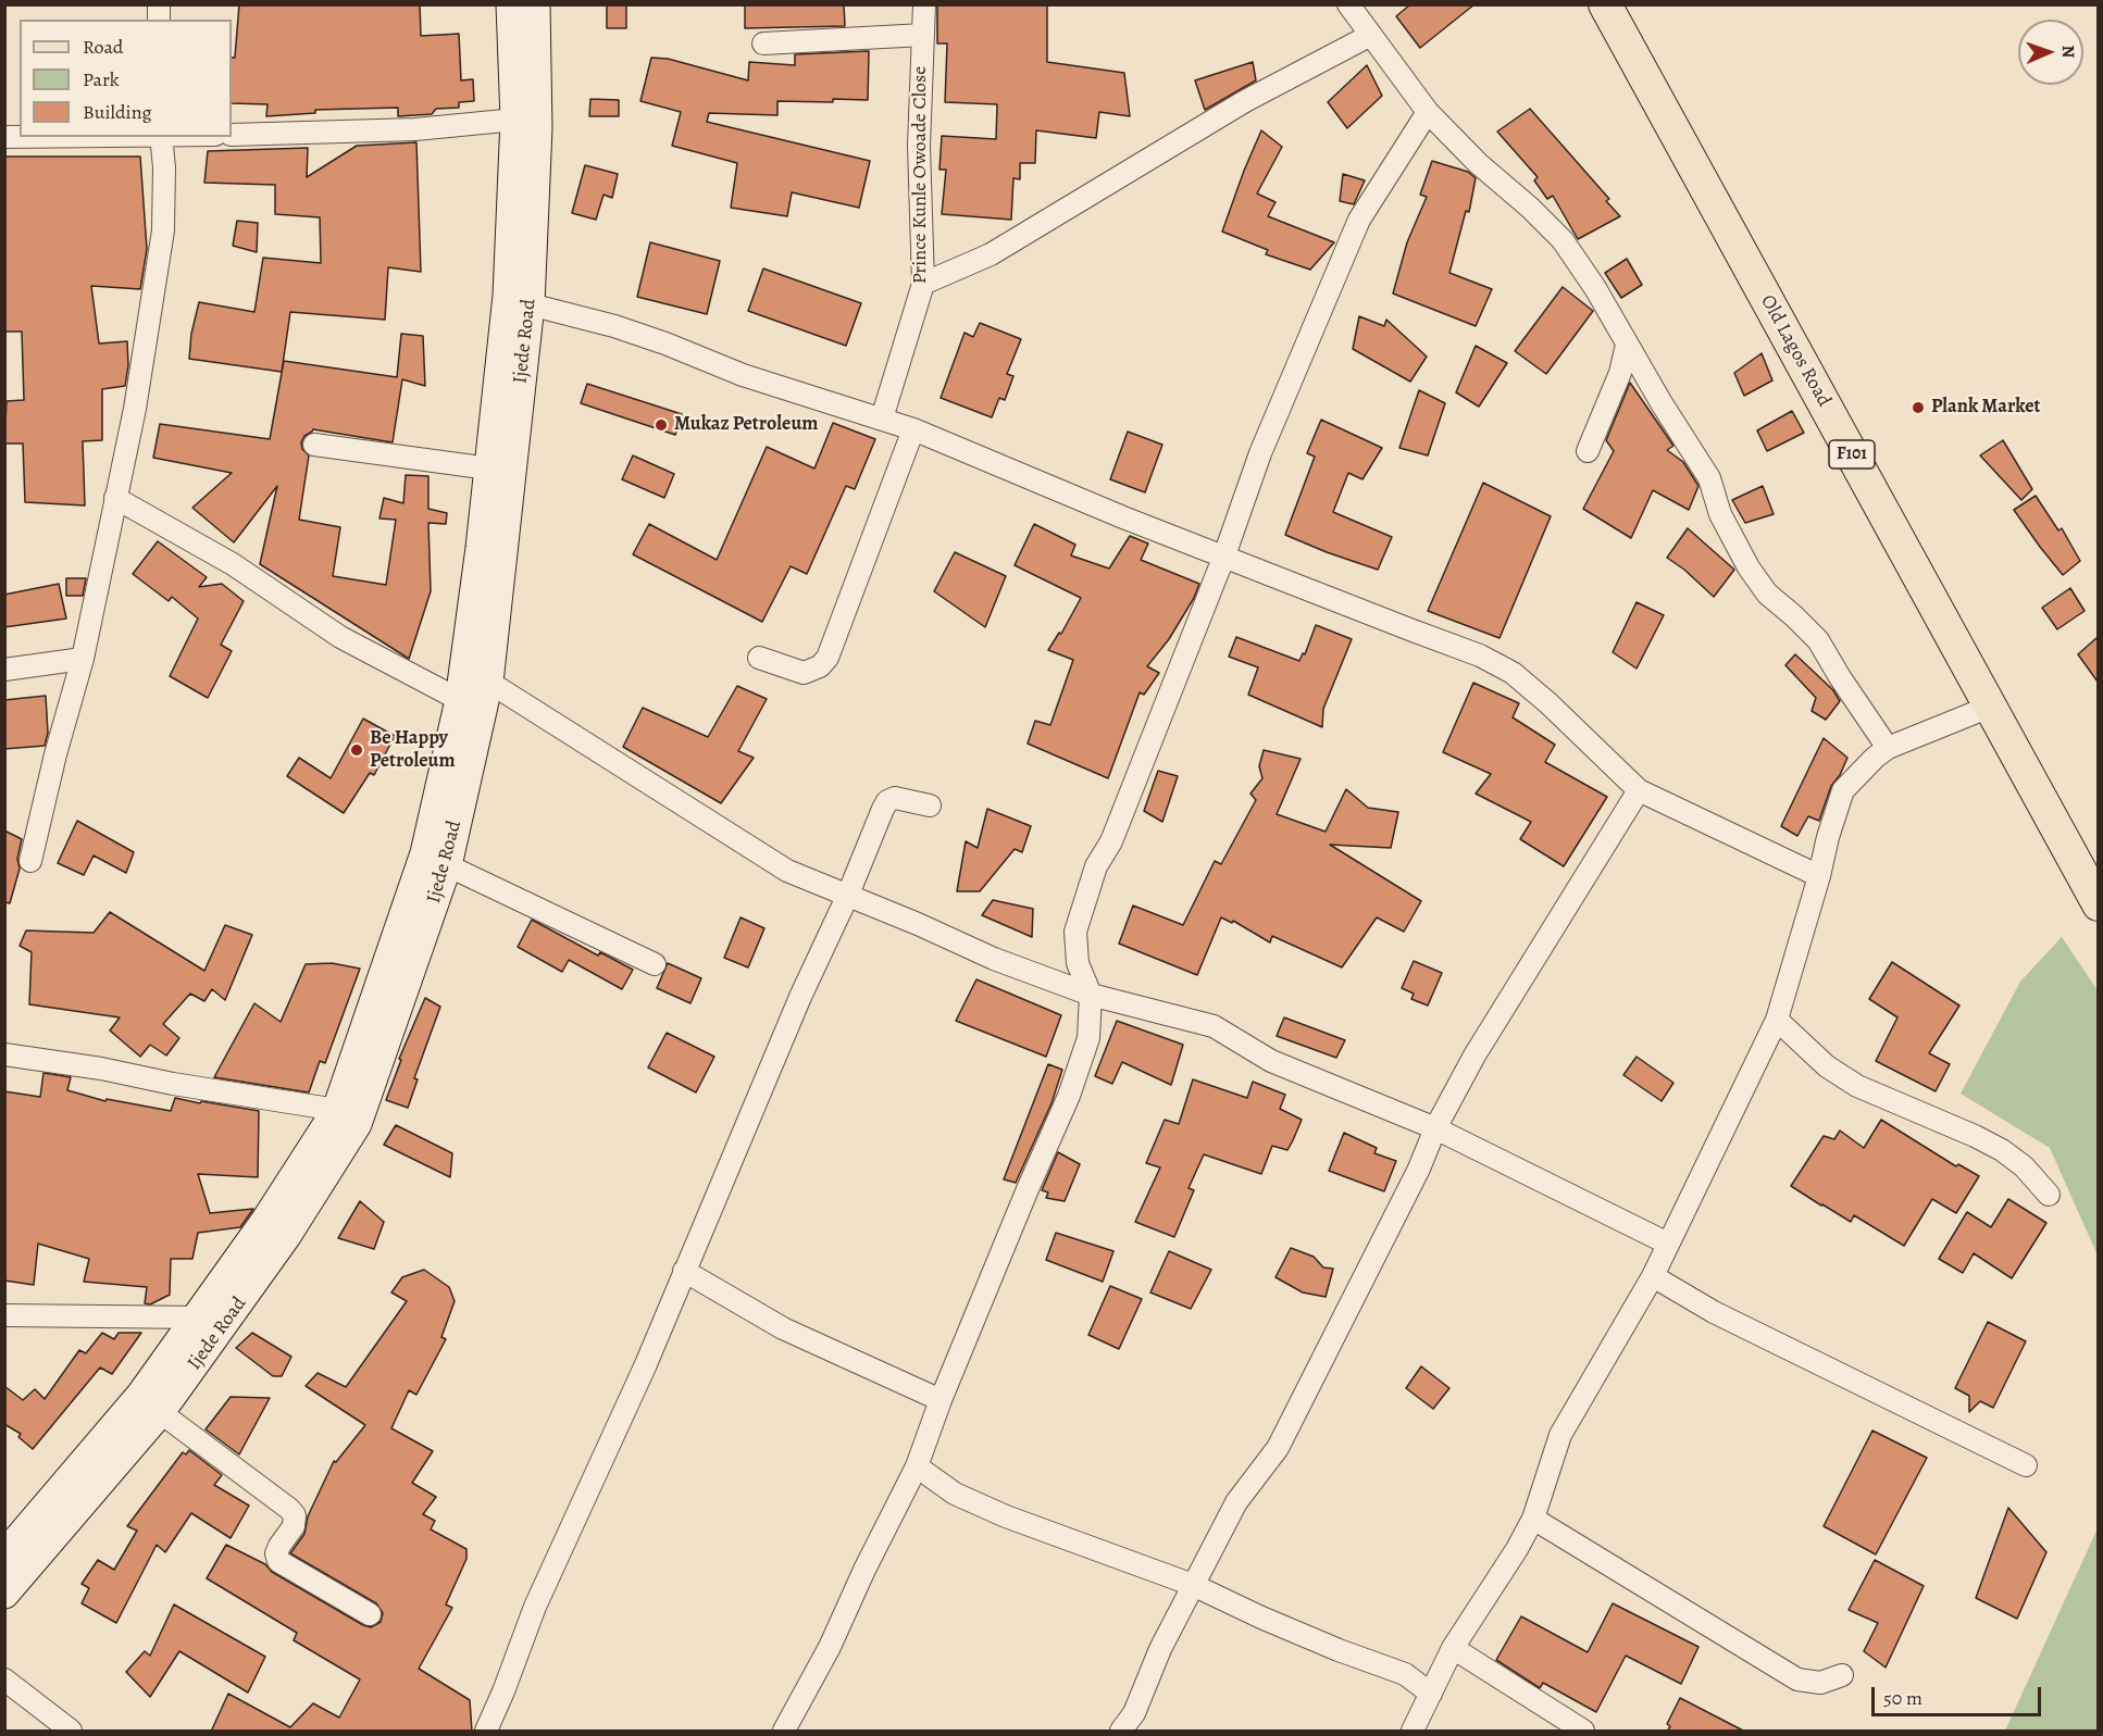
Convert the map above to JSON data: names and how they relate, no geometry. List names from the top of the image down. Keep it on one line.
{"streets":{"main road":["Ijede Road","Old Lagos Road","F101"],"street":["Prince Kunle Owoade Close"]},"places":["Plank Market","Mukaz Petroleum","Be Happy Petroleum"],"legend":["Road","Park","Building"],"scale_bar":"50 m","north":"right"}
